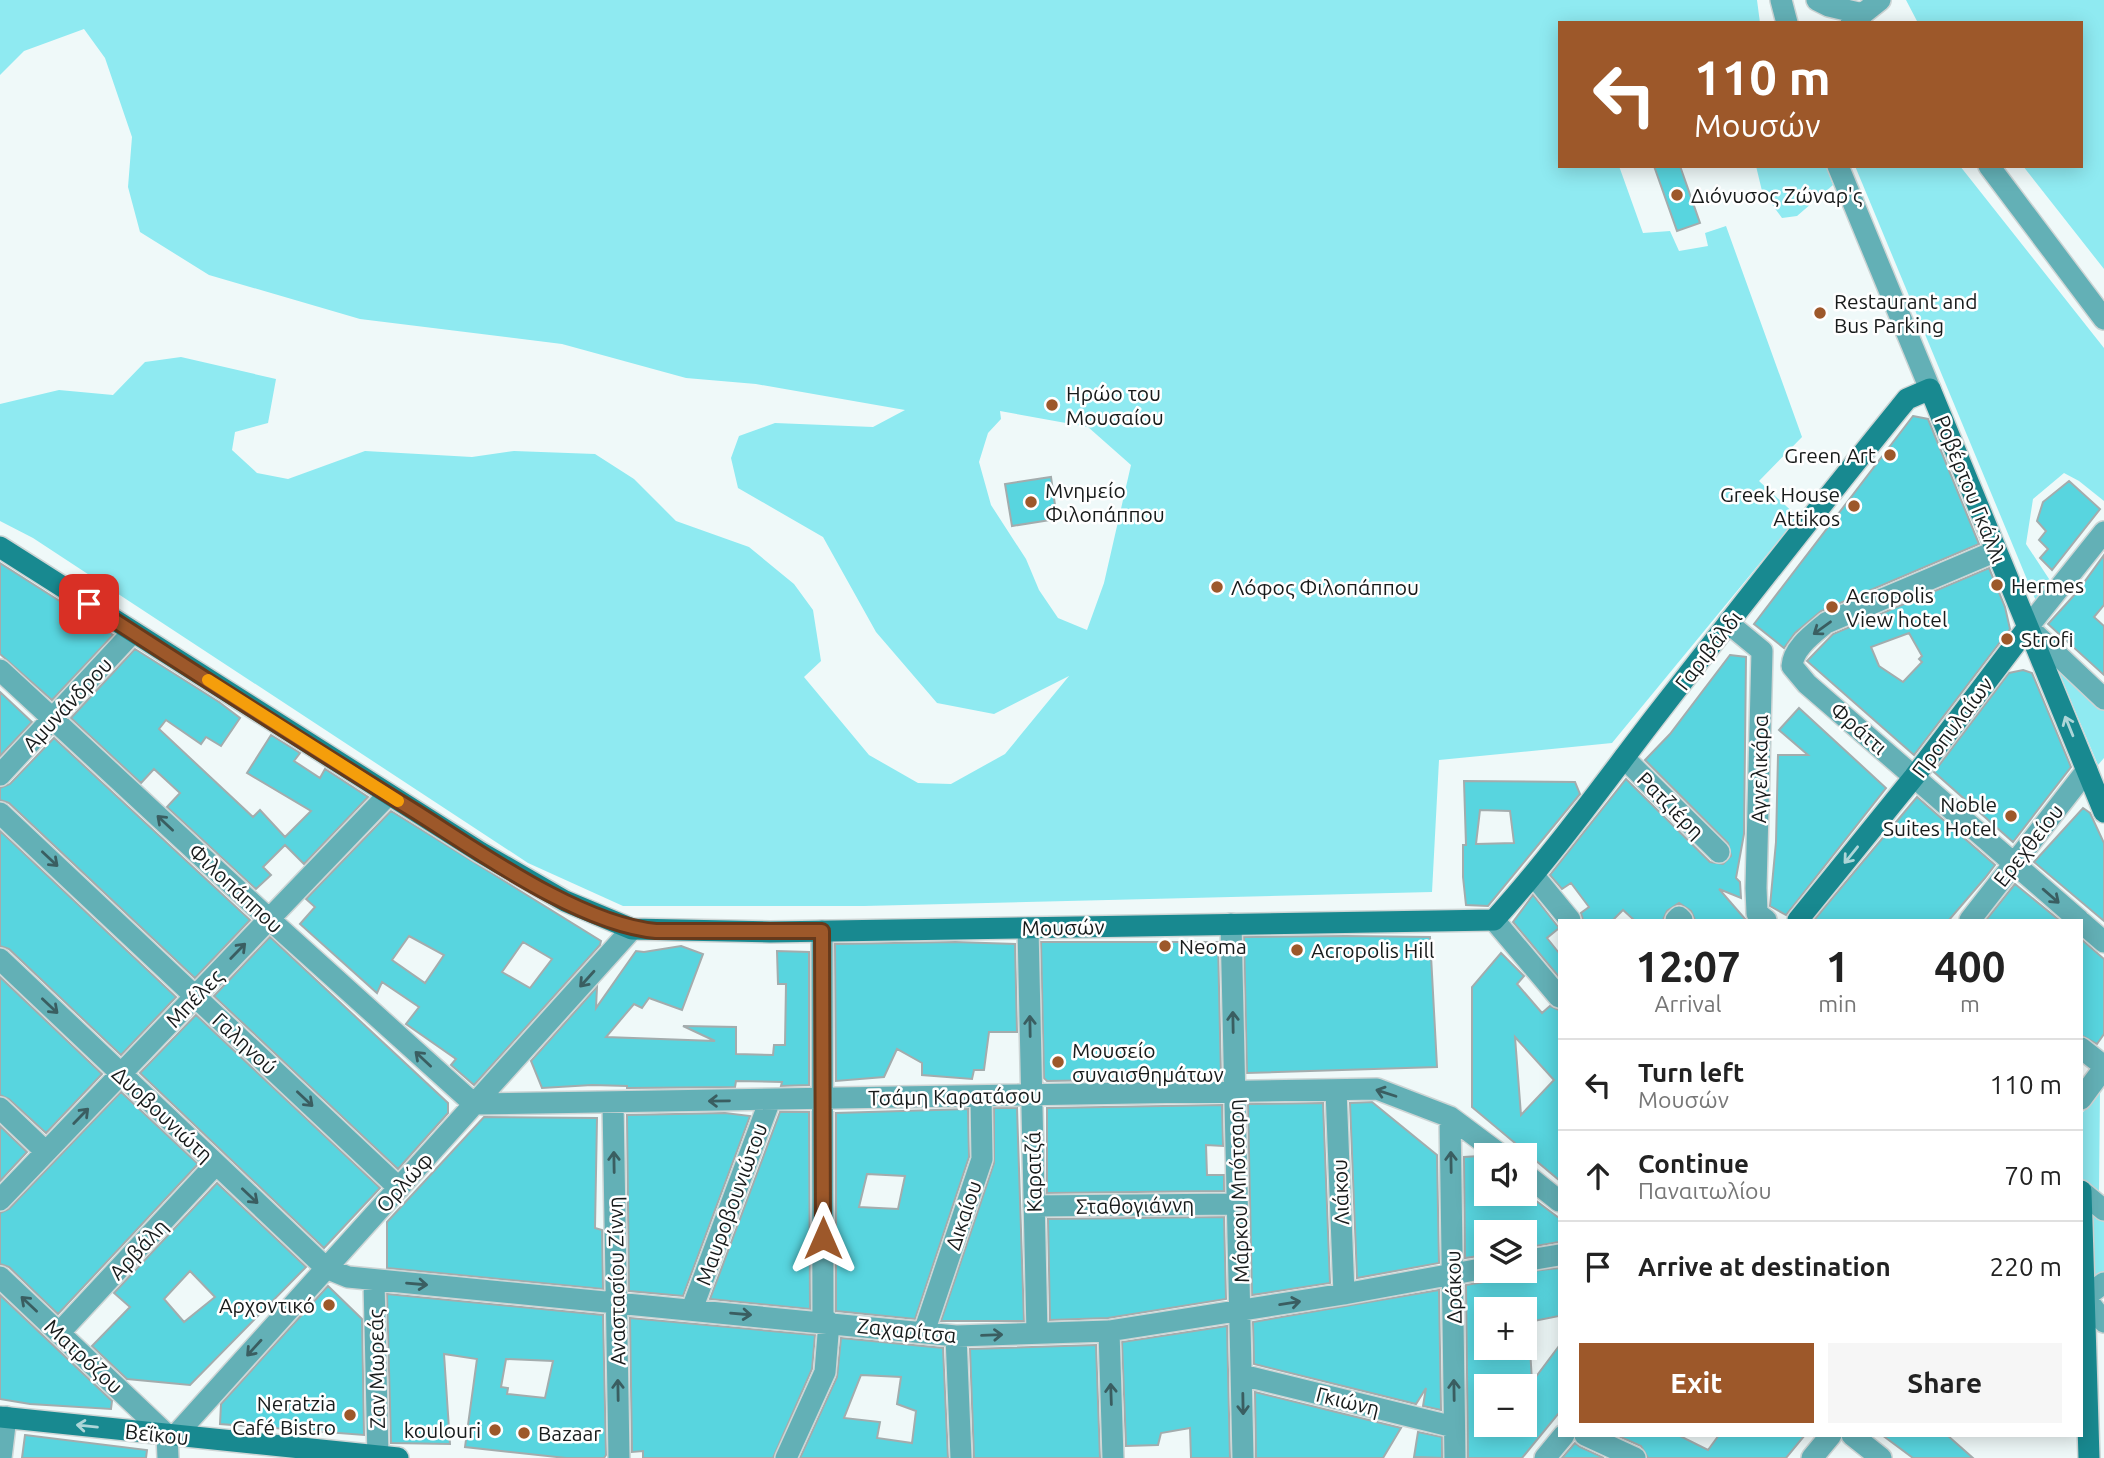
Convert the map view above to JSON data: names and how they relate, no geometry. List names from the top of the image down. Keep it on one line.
{"streets":{"street":["Ροβέρτου Γκάλλι","Γαριβάλδι","Αμυνάνδρου","Προπυλαίων","Φράττι","Αγγελικάρα","Ρατζιέρη","Ερεχθείου","Φιλοπάππου","Μουσών","Μπέλες","Γαληνού","Τσάμη Καρατάσου","Δυοβουνιώτη","Καρατζά","Ορλώφ","Μάρκου Μπότσαρη","Λιάκου","Μαυροβουνιώτου","Σταθογιάννη","Δικαίου","Αρβάλη","Αναστασίου Ζίννη","Δράκου","Ζαχαρίτσα","Ματρόζου","Ζαν Μωρεάς","Γκιώνη","Βεΐκου"]},"crossings":[["Ροβέρτου Γκάλλι","Γαριβάλδι"],["Ροβέρτου Γκάλλι","Προπυλαίων"],["Ροβέρτου Γκάλλι","Φράττι"],["Ροβέρτου Γκάλλι","Ερεχθείου"],["Γαριβάλδι","Αγγελικάρα"],["Γαριβάλδι","Ρατζιέρη"],["Γαριβάλδι","Μουσών"],["Αμυνάνδρου","Φιλοπάππου"],["Προπυλαίων","Φράττι"],["Φράττι","Ερεχθείου"],["Φιλοπάππου","Μπέλες"],["Φιλοπάππου","Τσάμη Καρατάσου"],["Φιλοπάππου","Ορλώφ"],["Μουσών","Καρατζά"],["Μουσών","Ορλώφ"],["Μουσών","Μάρκου Μπότσαρη"],["Μπέλες","Γαληνού"],["Μπέλες","Δυοβουνιώτη"],["Γαληνού","Ορλώφ"],["Τσάμη Καρατάσου","Καρατζά"],["Τσάμη Καρατάσου","Ορλώφ"],["Τσάμη Καρατάσου","Μάρκου Μπότσαρη"],["Τσάμη Καρατάσου","Λιάκου"],["Τσάμη Καρατάσου","Μαυροβουνιώτου"],["Τσάμη Καρατάσου","Δικαίου"],["Τσάμη Καρατάσου","Αναστασίου Ζίννη"],["Τσάμη Καρατάσου","Δράκου"],["Δυοβουνιώτη","Ορλώφ"],["Δυοβουνιώτη","Αρβάλη"],["Δυοβουνιώτη","Ζαχαρίτσα"],["Καρατζά","Σταθογιάννη"],["Καρατζά","Ζαχαρίτσα"],["Ορλώφ","Ζαχαρίτσα"],["Ορλώφ","Ματρόζου"],["Ορλώφ","Βεΐκου"],["Μάρκου Μπότσαρη","Σταθογιάννη"],["Μάρκου Μπότσαρη","Ζαχαρίτσα"],["Μάρκου Μπότσαρη","Γκιώνη"],["Λιάκου","Ζαχαρίτσα"],["Μαυροβουνιώτου","Ζαχαρίτσα"],["Δικαίου","Ζαχαρίτσα"],["Αρβάλη","Ματρόζου"],["Αναστασίου Ζίννη","Ζαχαρίτσα"],["Δράκου","Ζαχαρίτσα"],["Δράκου","Γκιώνη"],["Ζαχαρίτσα","Ζαν Μωρεάς"],["Ματρόζου","Βεΐκου"],["Ζαν Μωρεάς","Βεΐκου"]],"one_way":["Προπυλαίων","Μπέλες","Γαληνού","Δυοβουνιώτη","Καρατζά","Ορλώφ","Αναστασίου Ζίννη","Δράκου","Ζαχαρίτσα","Βεΐκου"],"places":["Διόνυσος Ζώναρ'ς","Restaurant and Bus Parking","Ηρώο του Μουσαίου","Green Art","Μνημείο Φιλοπάππου","Greek House Attikos","Hermes","Λόφος Φιλοπάππου","Acropolis View hotel","Strofi","Noble Suites Hotel","Neoma","Acropolis Hill","Μουσείο συναισθημάτων","Αρχοντικό","Neratzia Café Bistro","koulouri","Bazaar"],"page":{"turn":["110 m","Μουσών"],"eta":["12:07","Arrival","1","min","400","m"],"list":[{"name":"Turn left","note":"Μουσών","value":"110 m"},{"name":"Continue","note":"Παναιτωλίου","value":"70 m"},{"name":"Arrive at destination","value":"220 m"}],"map_buttons":["+","−"],"buttons":["Exit","Share"]}}
